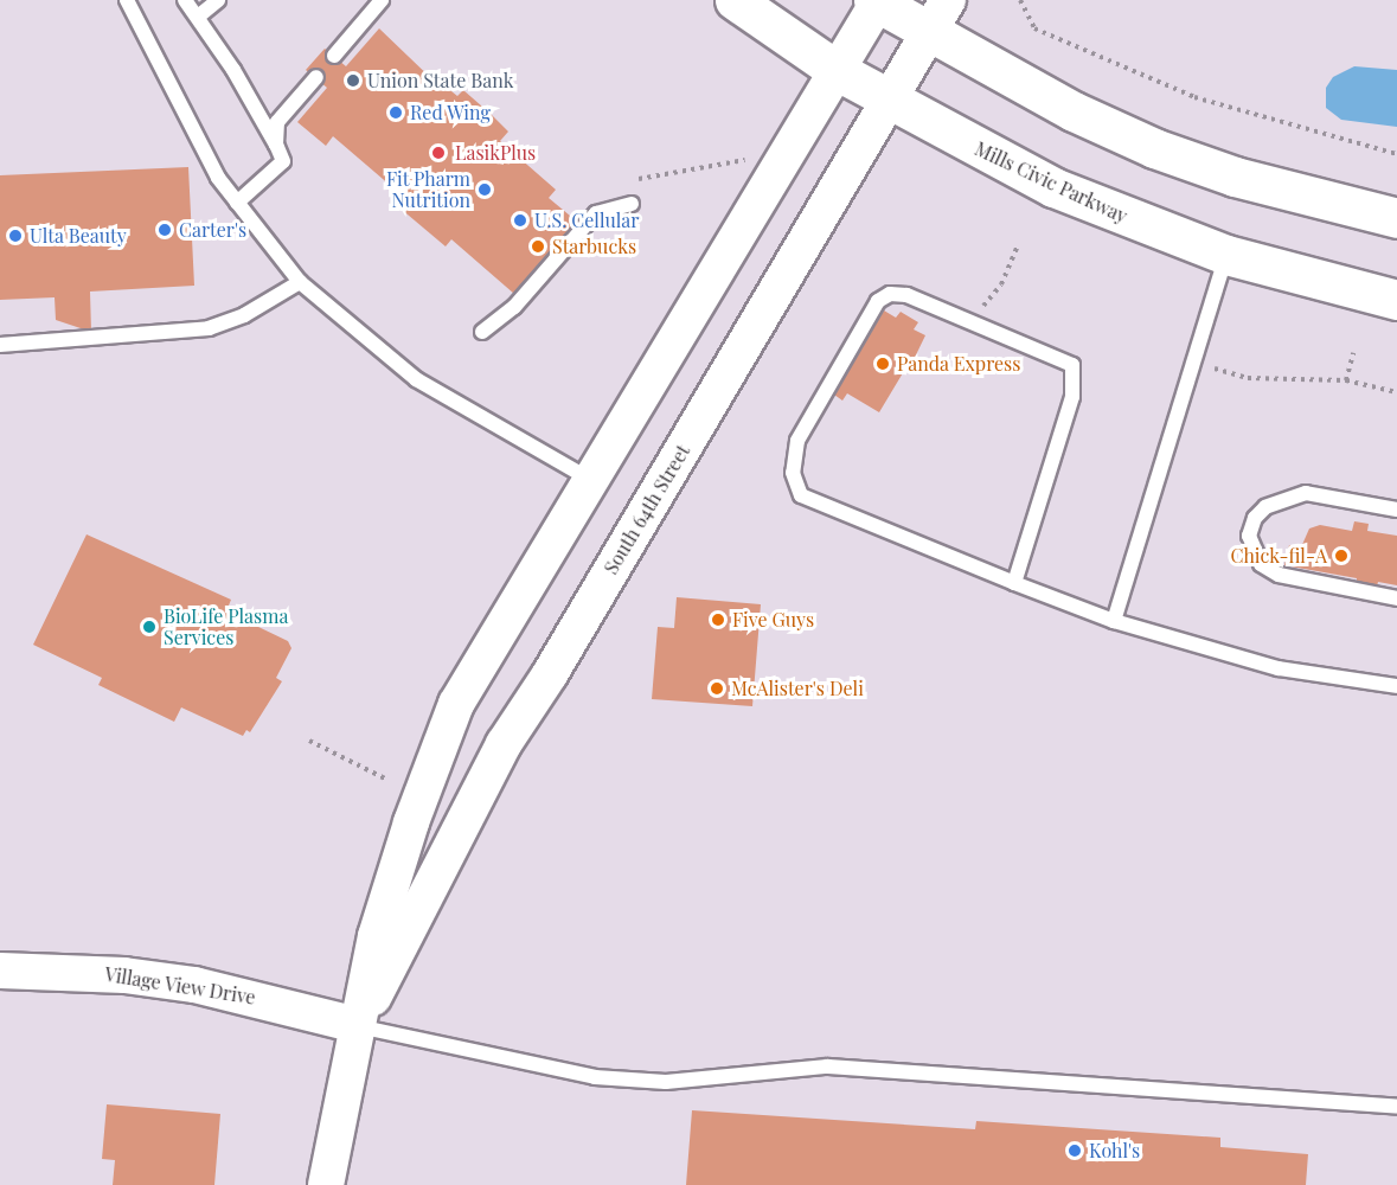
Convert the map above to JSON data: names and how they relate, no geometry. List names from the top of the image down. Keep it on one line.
{"streets":{"main road":["Mills Civic Parkway"],"street":["South 64th Street","Village View Drive"]},"crossings":[["Mills Civic Parkway","South 64th Street"],["South 64th Street","Village View Drive"]],"places":["Union State Bank","Red Wing","LasikPlus","Fit Pharm Nutrition","U.S. Cellular","Carter's","Ulta Beauty","Starbucks","Panda Express","Chick-fil-A","Five Guys","BioLife Plasma Services","McAlister's Deli","Kohl's"]}
